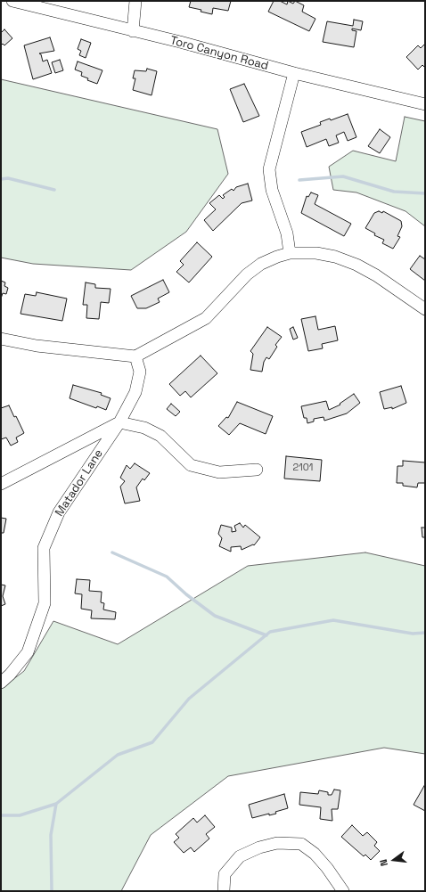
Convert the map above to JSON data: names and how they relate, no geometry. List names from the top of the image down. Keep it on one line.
{"streets":{"street":["Toro Canyon Road","Matador Lane"]},"house_numbers":["2101"],"north":"left"}
